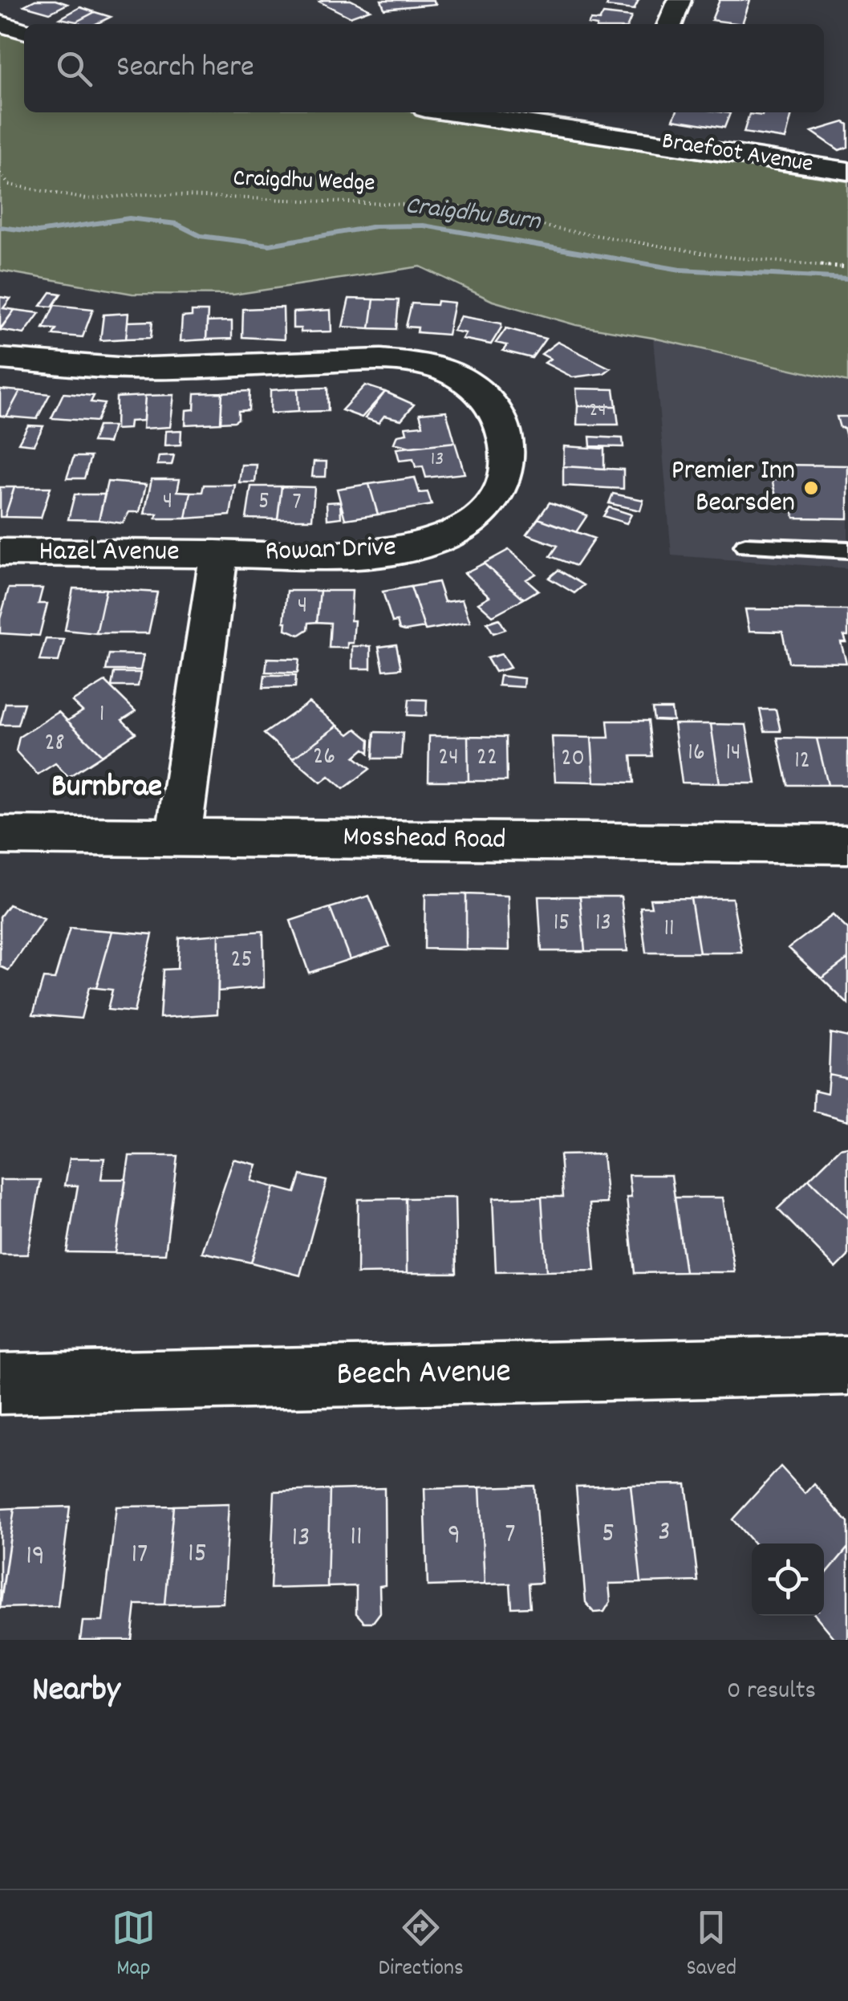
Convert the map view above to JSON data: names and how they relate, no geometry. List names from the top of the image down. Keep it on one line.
{"streets":{"street":["Braefoot Avenue","Rowan Drive","Hazel Avenue","Mosshead Road","Beech Avenue"],"path":["Craigdhu Wedge"]},"crossings":[["Rowan Drive","Hazel Avenue"]],"districts":["Burnbrae"],"water":["Craigdhu Burn"],"places":["Premier Inn Bearsden"],"house_numbers":["24","13","4","5","7","4","1","28","16","14","26","24","22","20","12","15","13","11","25","3","5","7","9","11","13","15","17","19"],"page":{"search":"Search here","heading":["Nearby","0 results"],"nav":["Map","Directions","Saved"]}}
